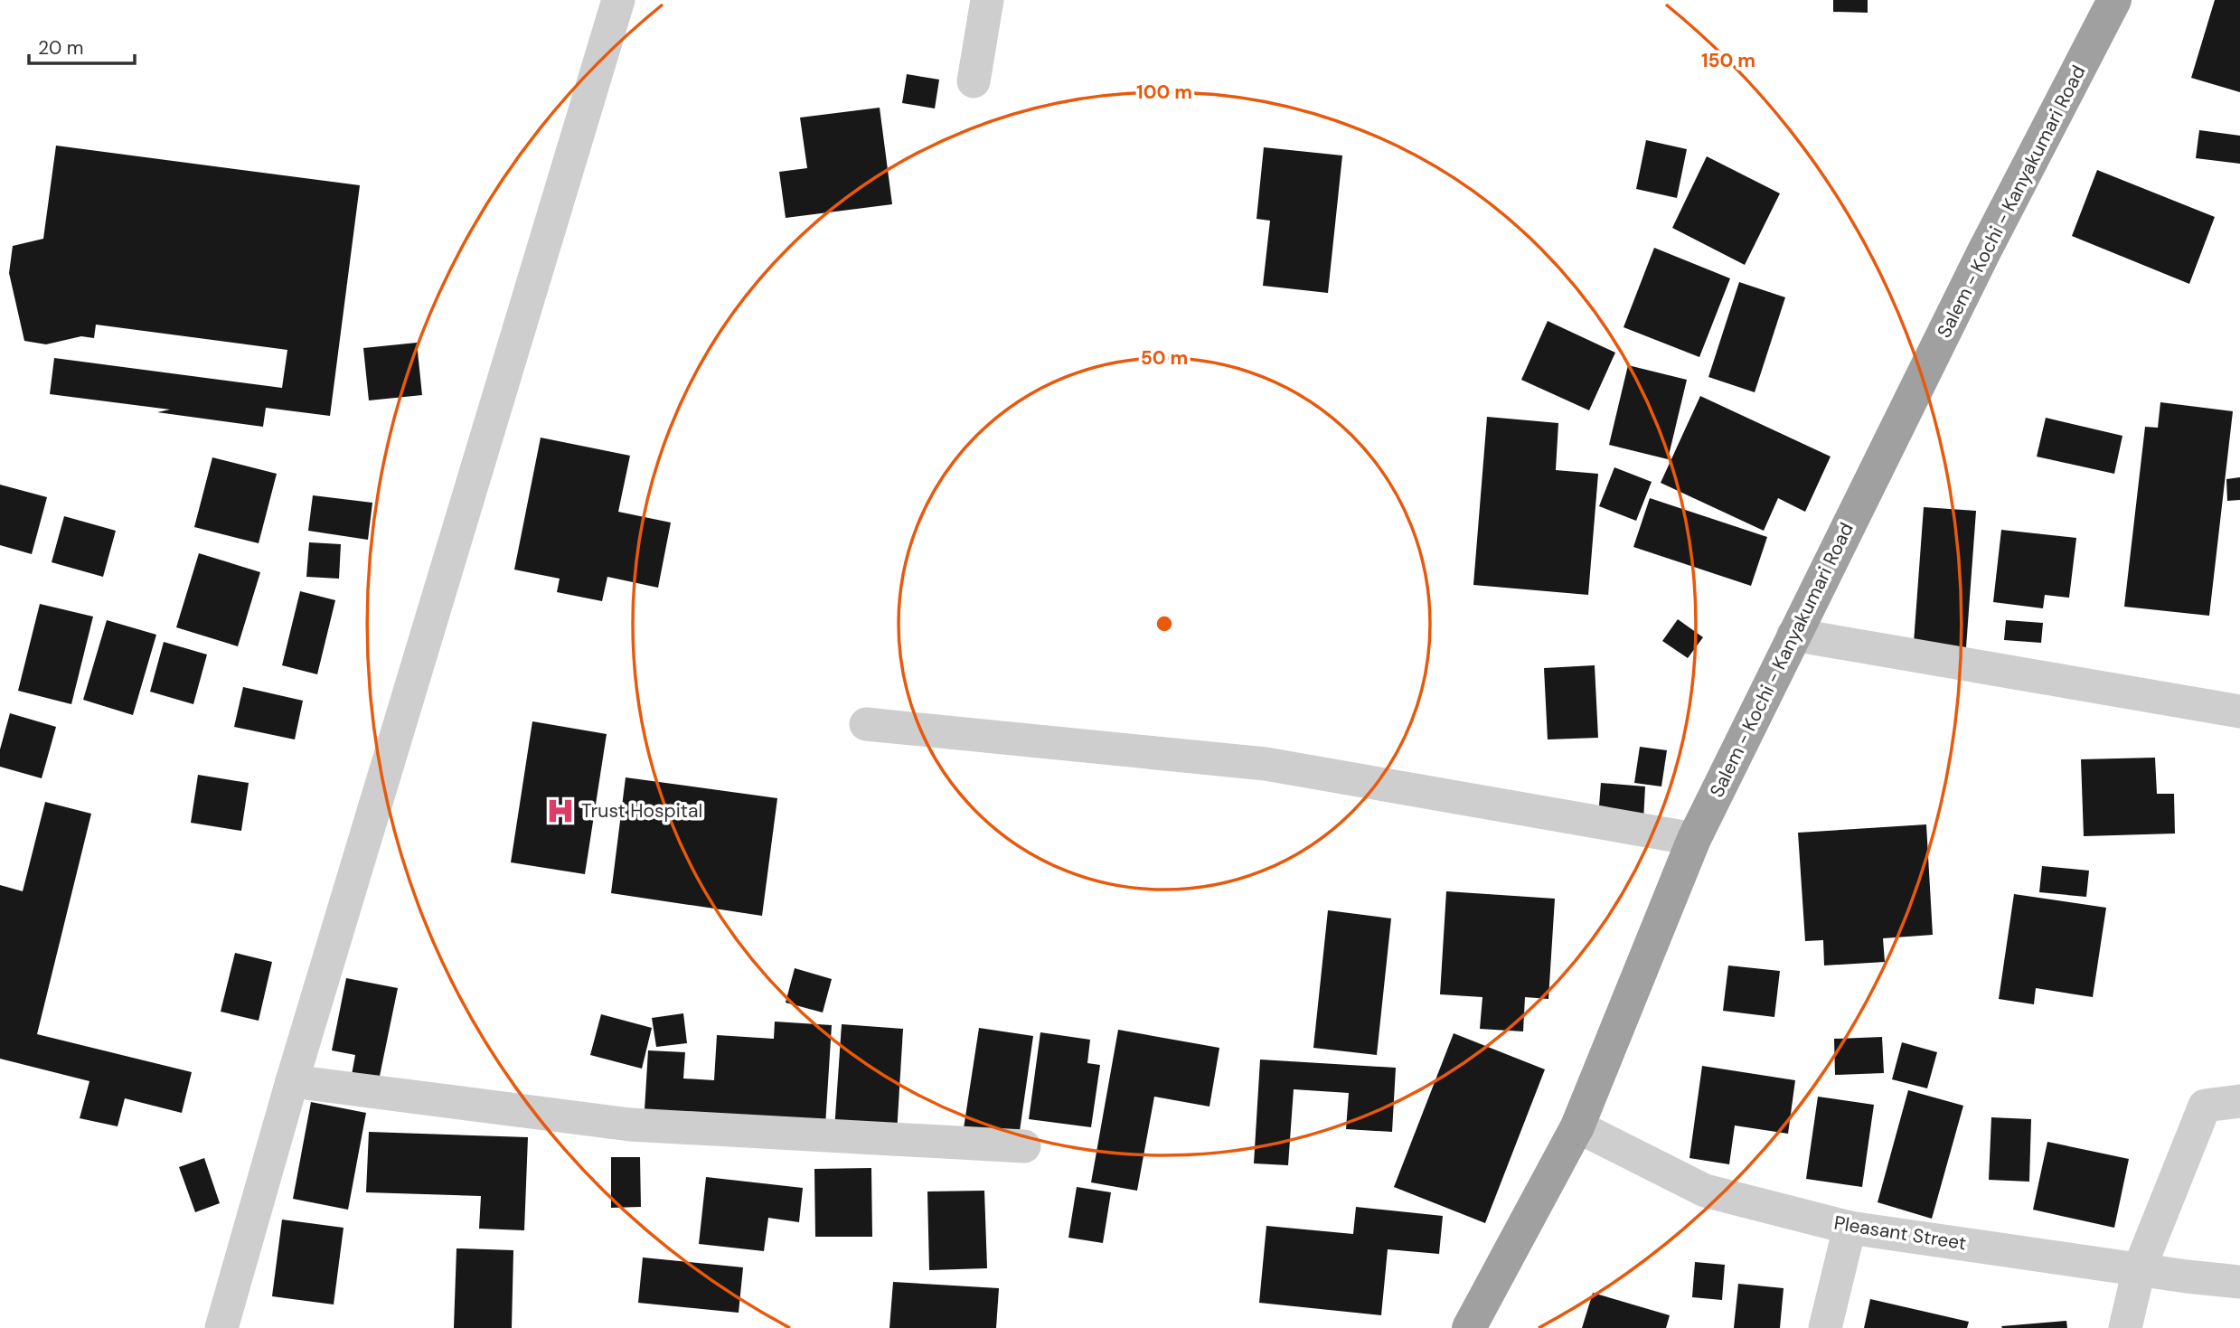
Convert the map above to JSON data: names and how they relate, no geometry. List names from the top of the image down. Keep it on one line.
{"streets":{"highway":["Salem - Kochi - Kanyakumari Road"],"street":["Pleasant Street"]},"crossings":[["Salem - Kochi - Kanyakumari Road","Pleasant Street"]],"places":{"hospital":["Trust Hospital"]},"scale_bar":"20 m","rings":["150 m","100 m","50 m"]}
